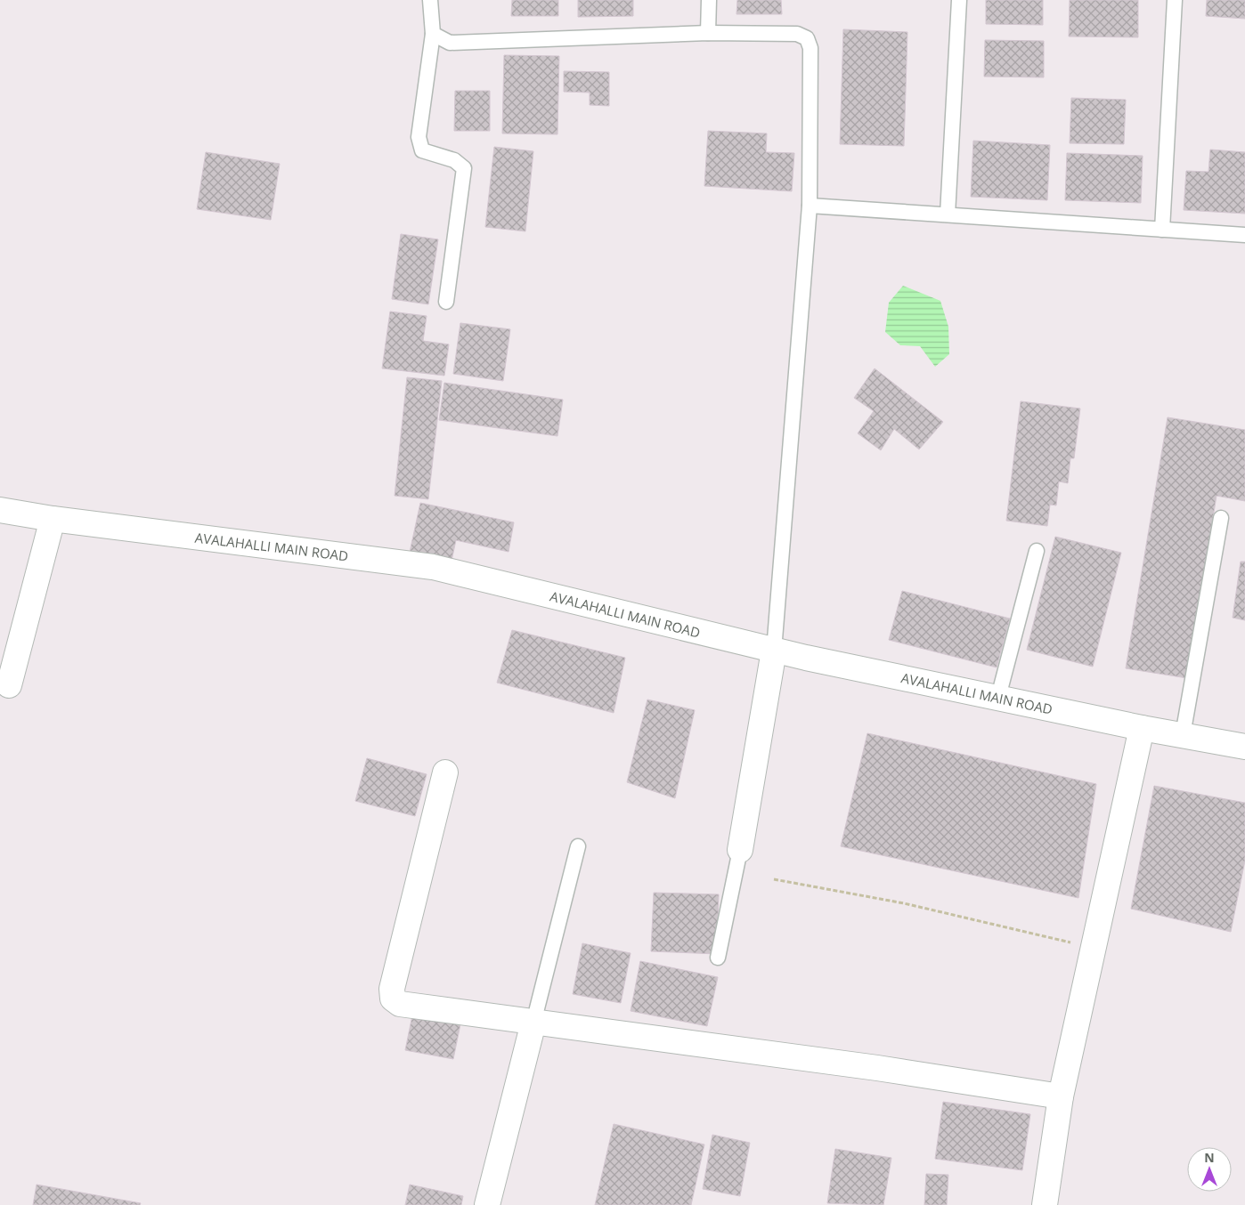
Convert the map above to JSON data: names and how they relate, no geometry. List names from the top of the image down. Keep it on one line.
{"streets":{"street":["AVALAHALLI MAIN ROAD"]},"north":"top"}
